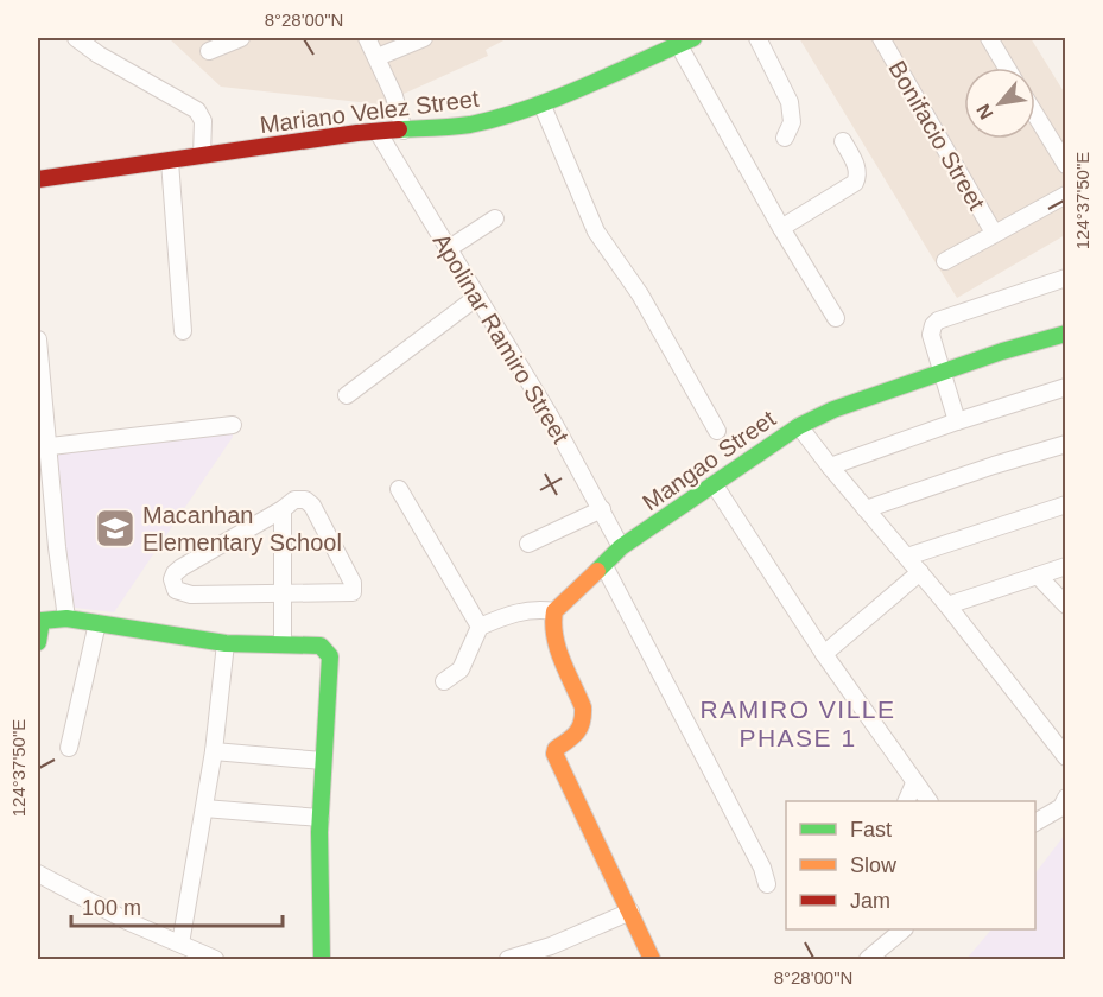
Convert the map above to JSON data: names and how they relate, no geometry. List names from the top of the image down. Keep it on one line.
{"streets":{"street":["Mariano Velez Street","Bonifacio Street","Apolinar Ramiro Street","Mangao Street"]},"crossings":[["Mariano Velez Street","Apolinar Ramiro Street"],["Apolinar Ramiro Street","Mangao Street"]],"districts":["RAMIRO VILLE PHASE 1"],"places":{"school or university":["Macanhan Elementary School"]},"legend":["Fast","Slow","Jam"],"scale_bar":"100 m","north":"bottom left","coordinates":["8°28'00\"N","124°37'50\"E"]}
